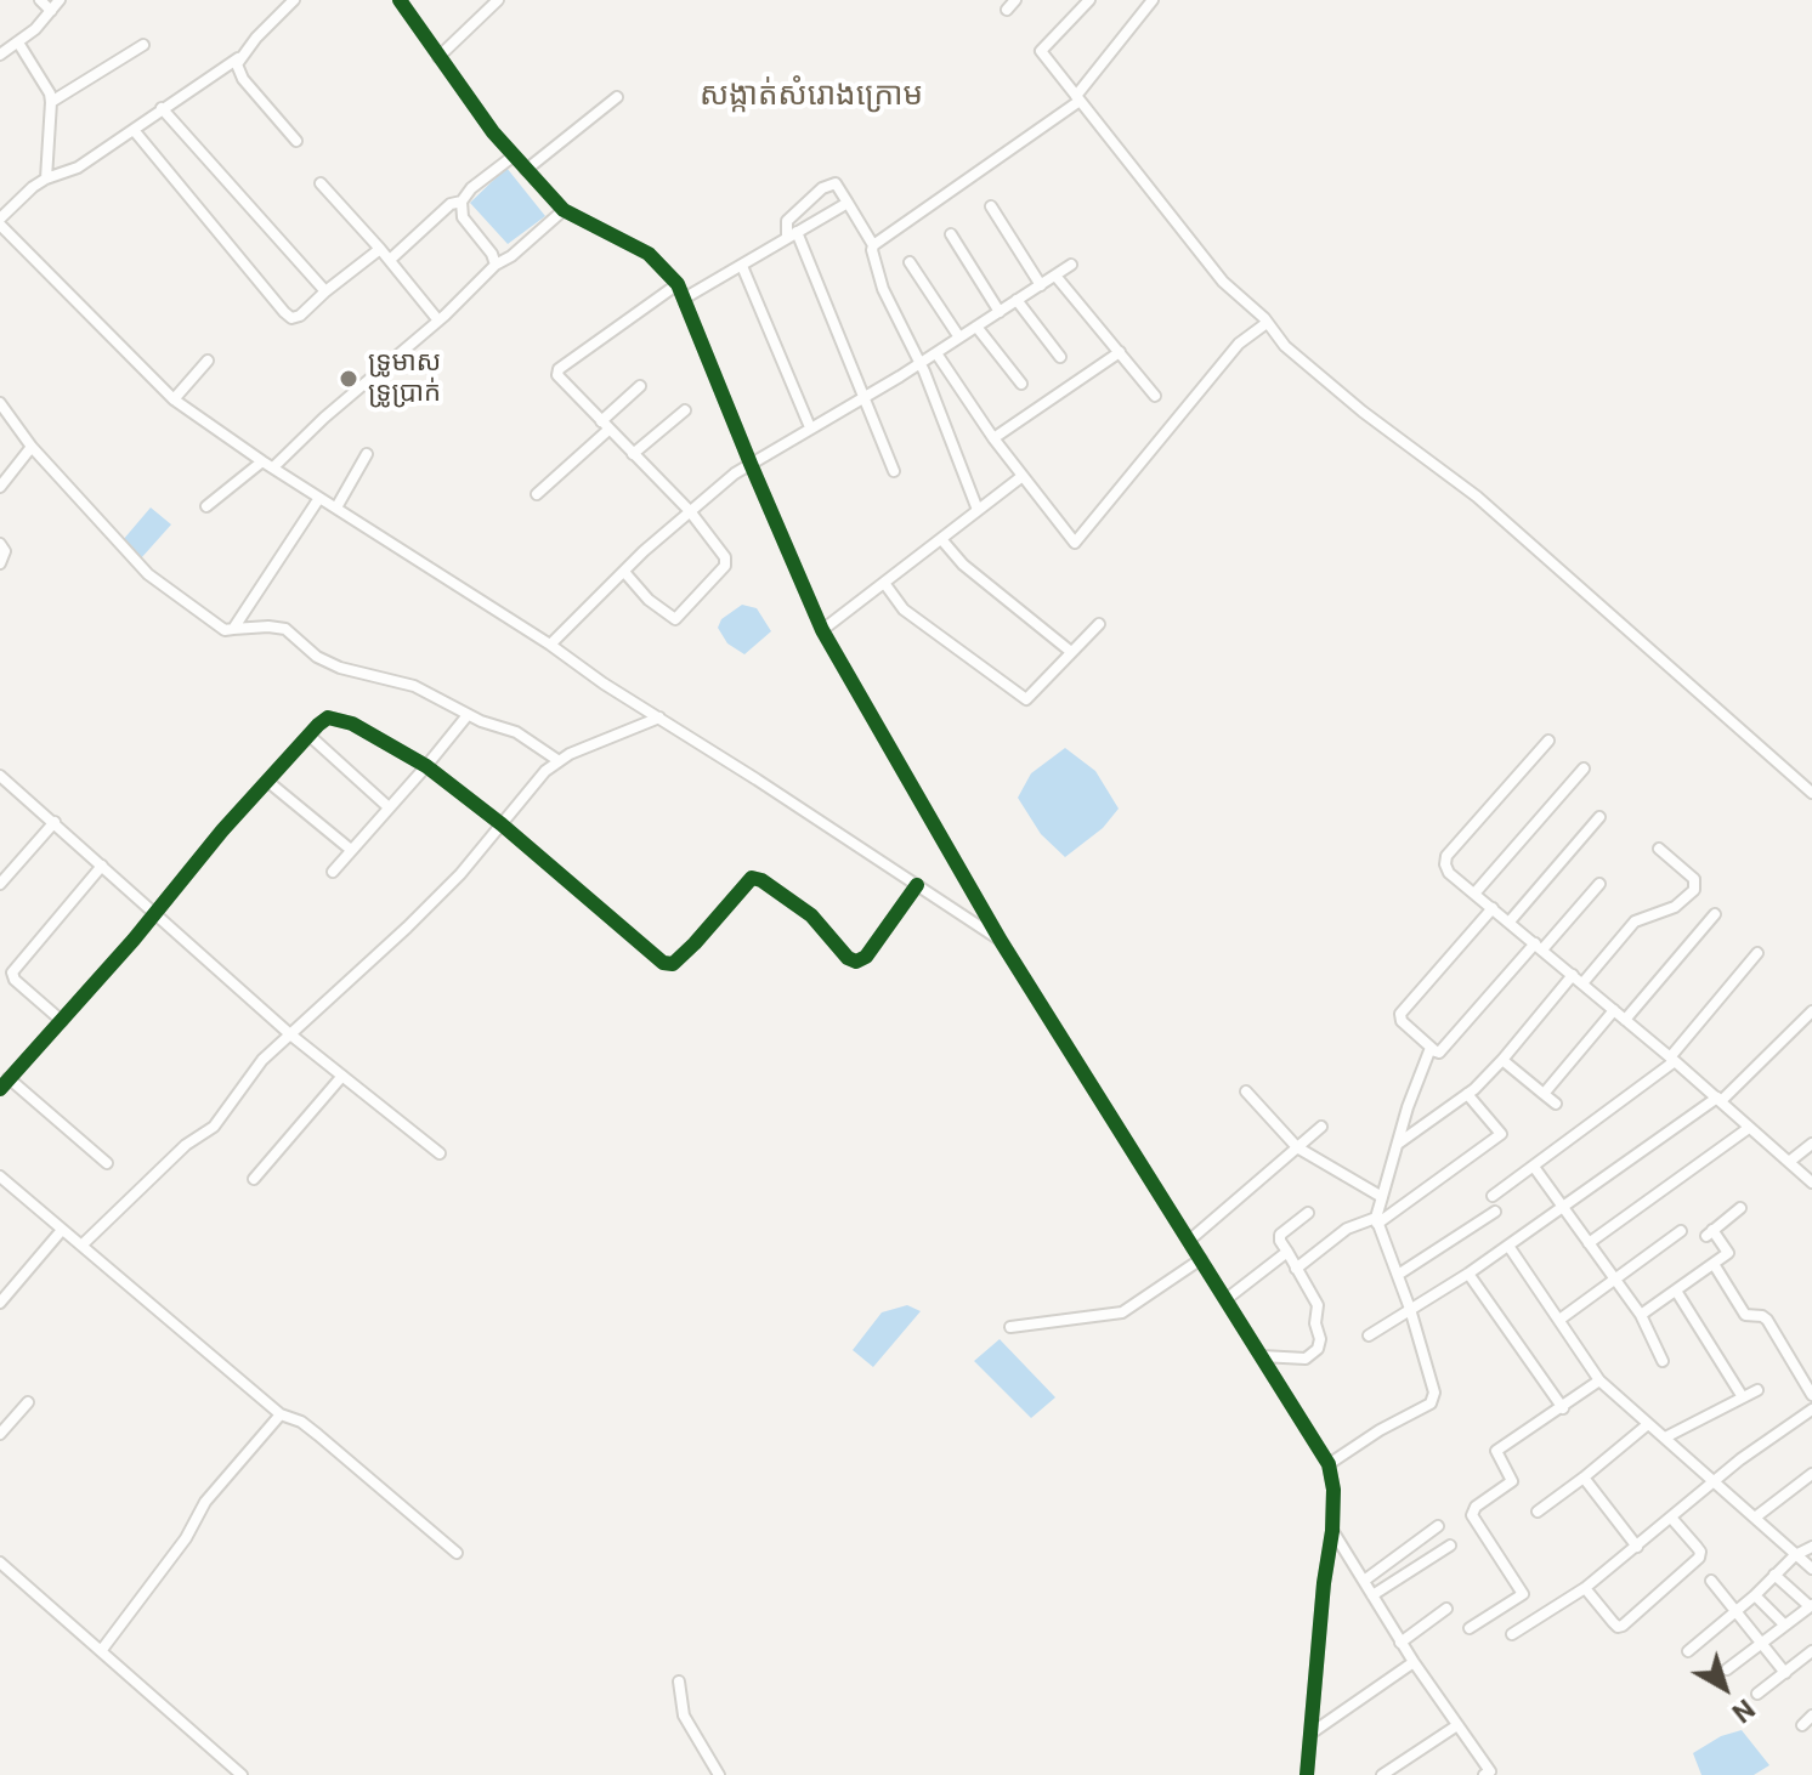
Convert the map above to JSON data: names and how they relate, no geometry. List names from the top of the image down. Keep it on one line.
{"districts":["សង្កាត់សំរោងក្រោម"],"places":["ទ្រូមាស ទ្រូប្រាក់"],"north":"bottom right"}
